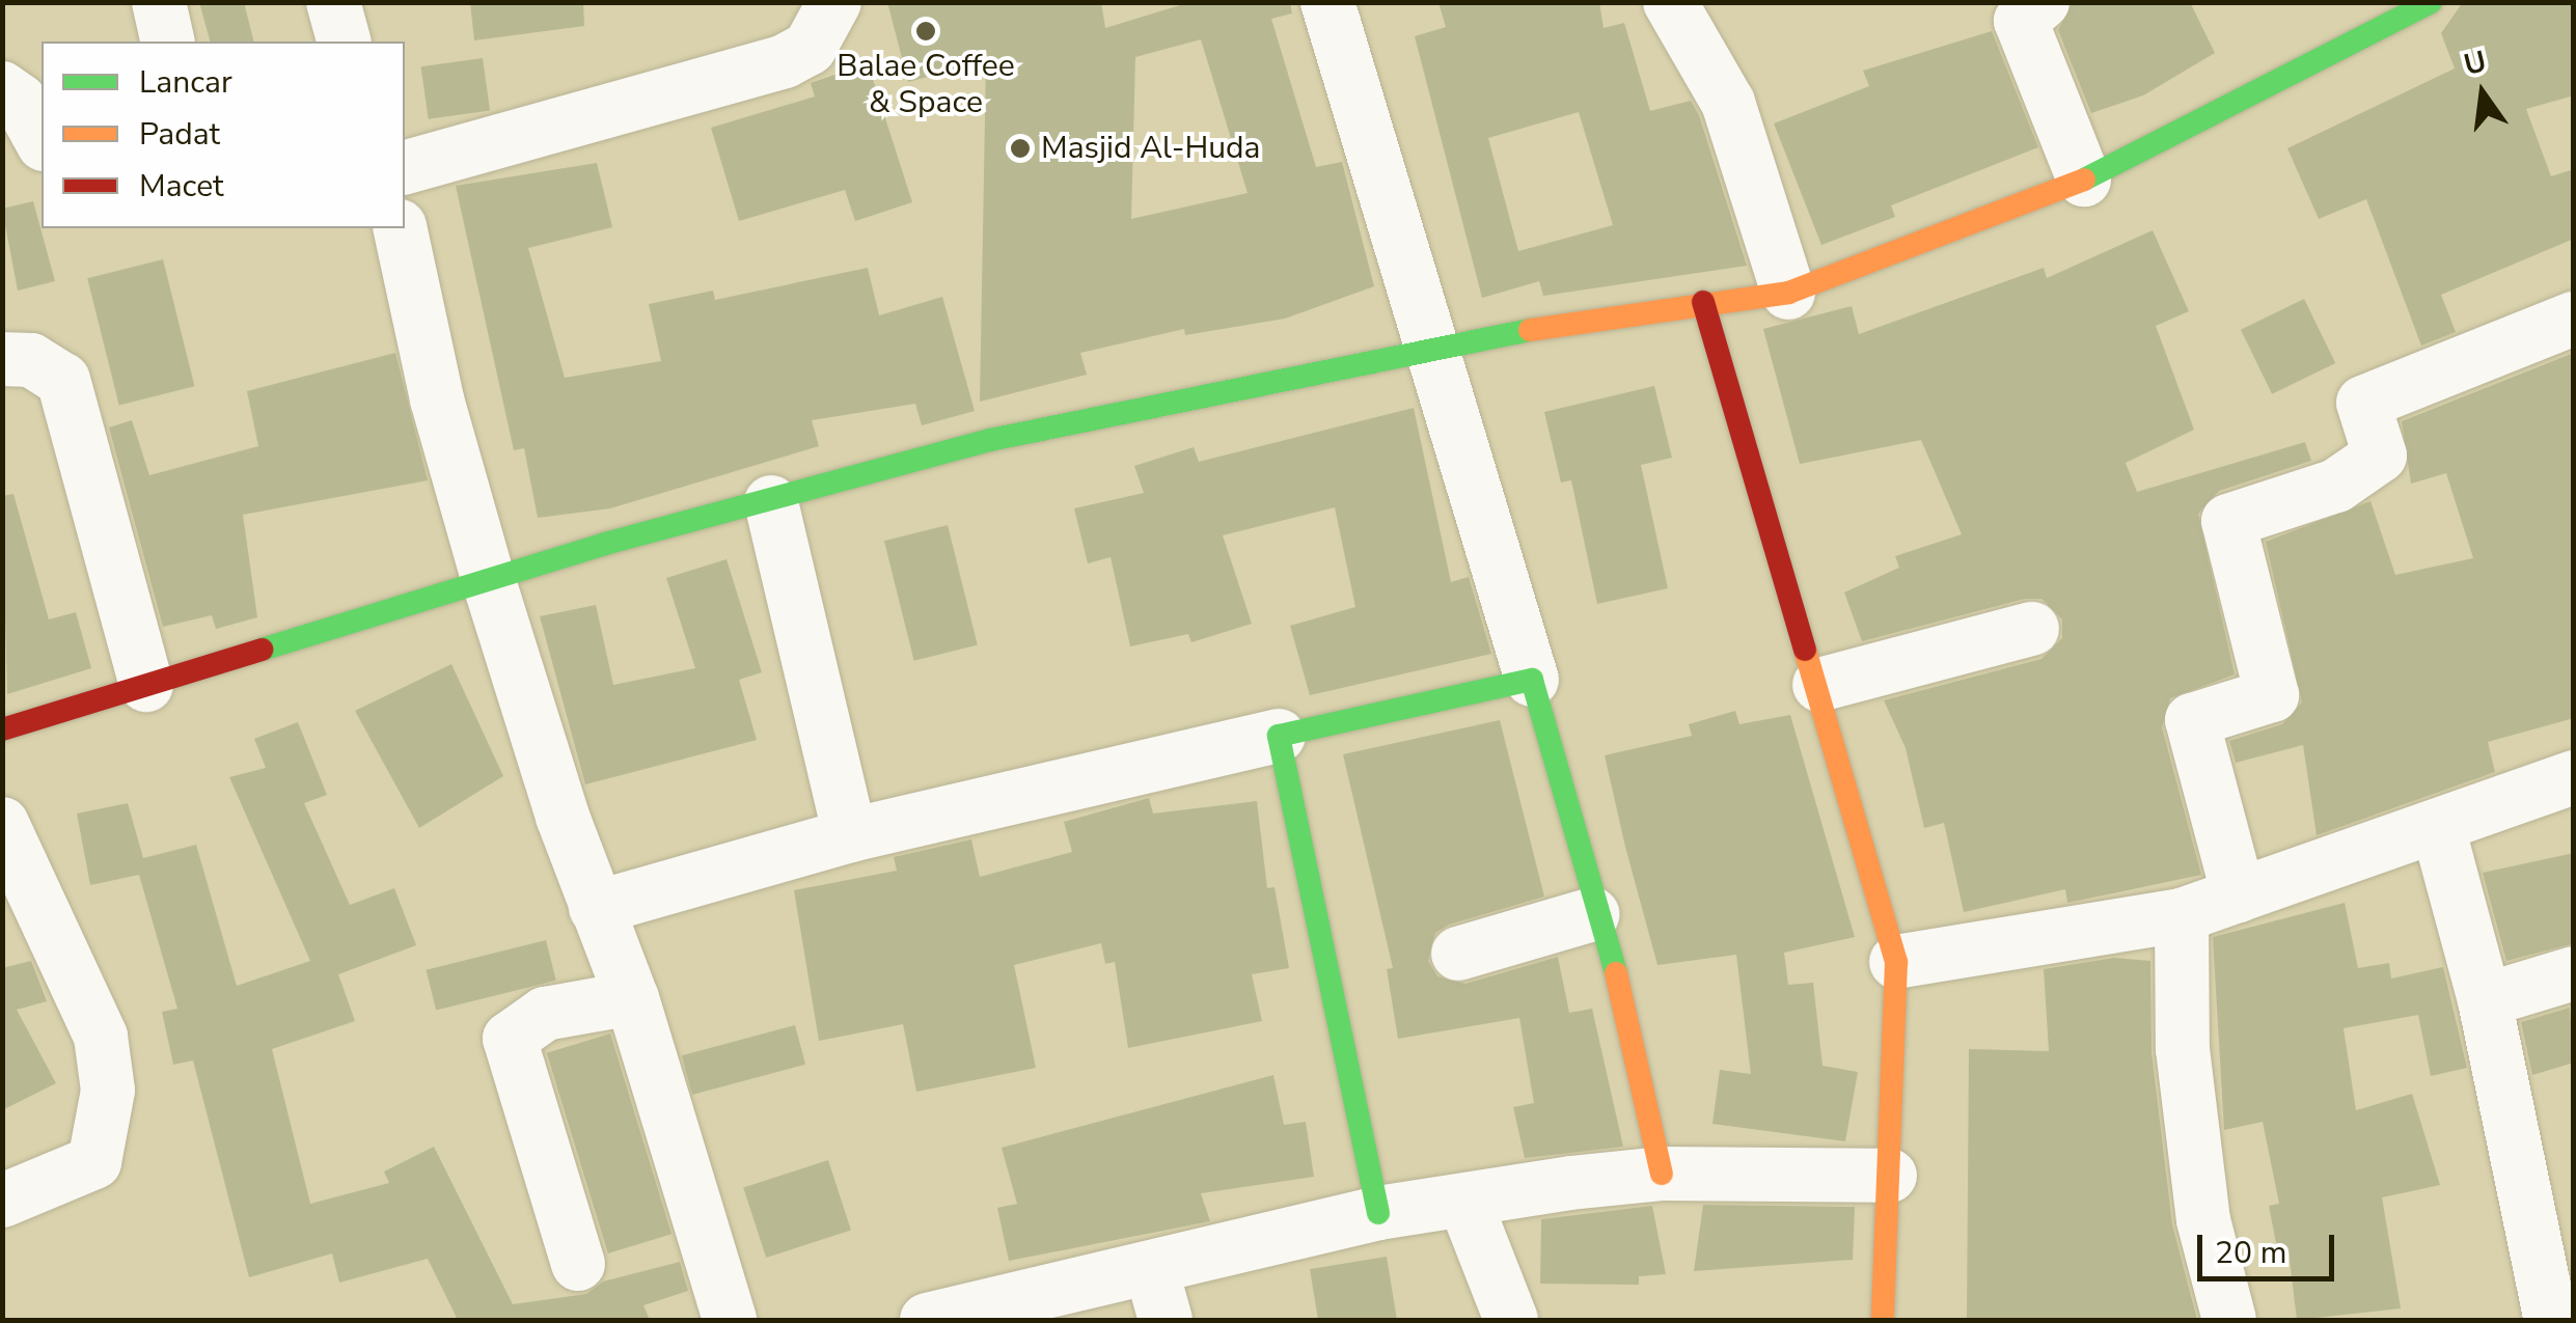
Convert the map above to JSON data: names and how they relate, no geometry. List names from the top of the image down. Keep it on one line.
{"places":["Balae Coffee & Space","Masjid Al-Huda"],"legend":["Lancar","Padat","Macet"],"scale_bar":"20 m","north":"top"}
